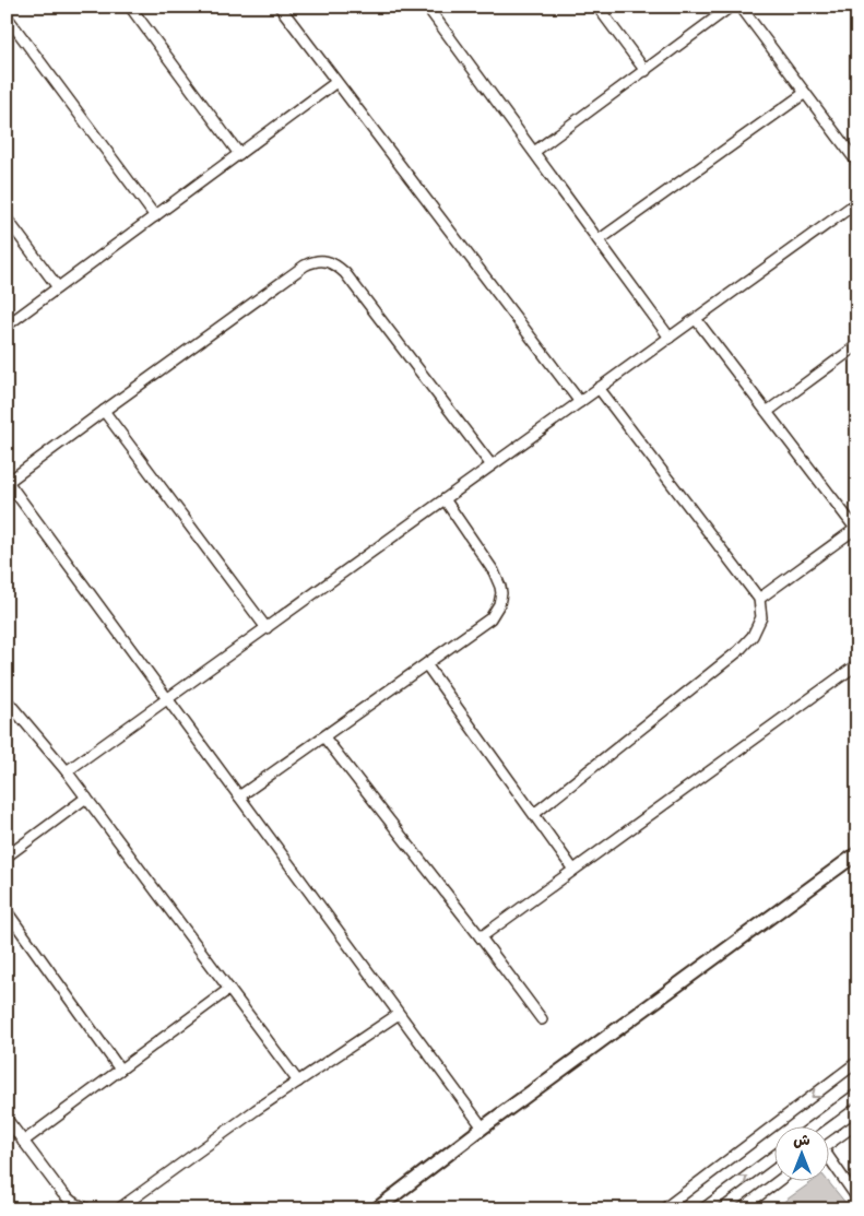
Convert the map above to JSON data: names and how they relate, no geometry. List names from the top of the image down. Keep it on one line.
{"north":"top"}
